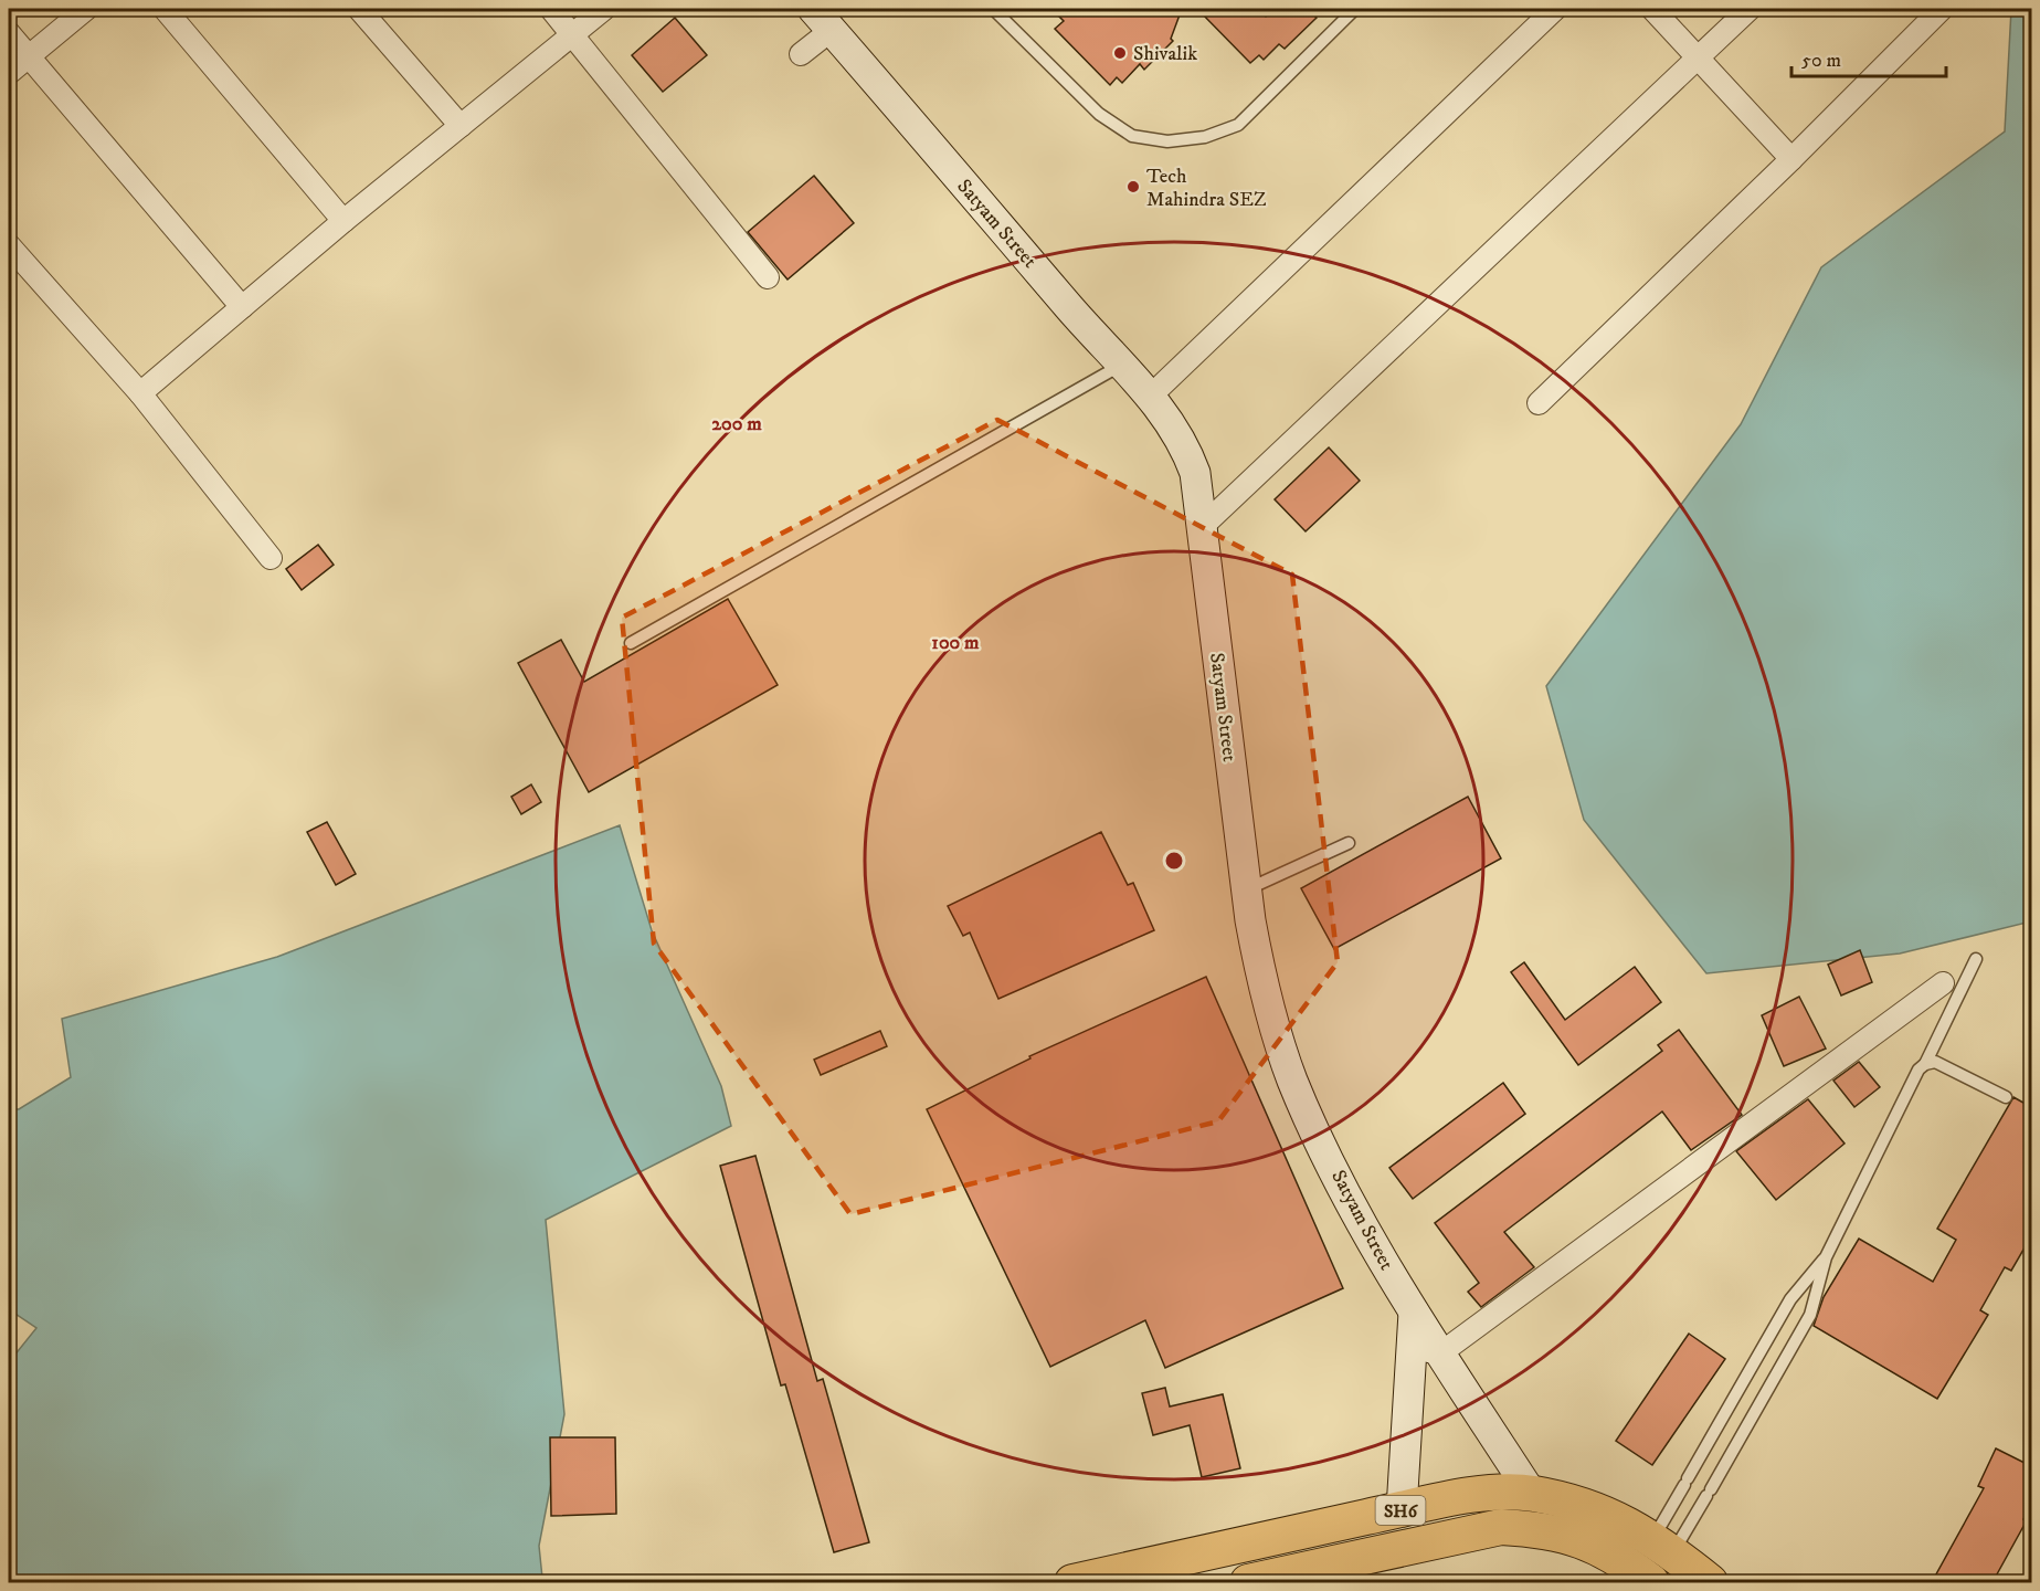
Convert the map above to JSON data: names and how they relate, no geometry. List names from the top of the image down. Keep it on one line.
{"streets":{"main road":["SH6"],"street":["Satyam Street"]},"crossings":[["Satyam Street","SH6"]],"places":["Shivalik","Tech Mahindra SEZ"],"scale_bar":"50 m","rings":["200 m","100 m"]}
